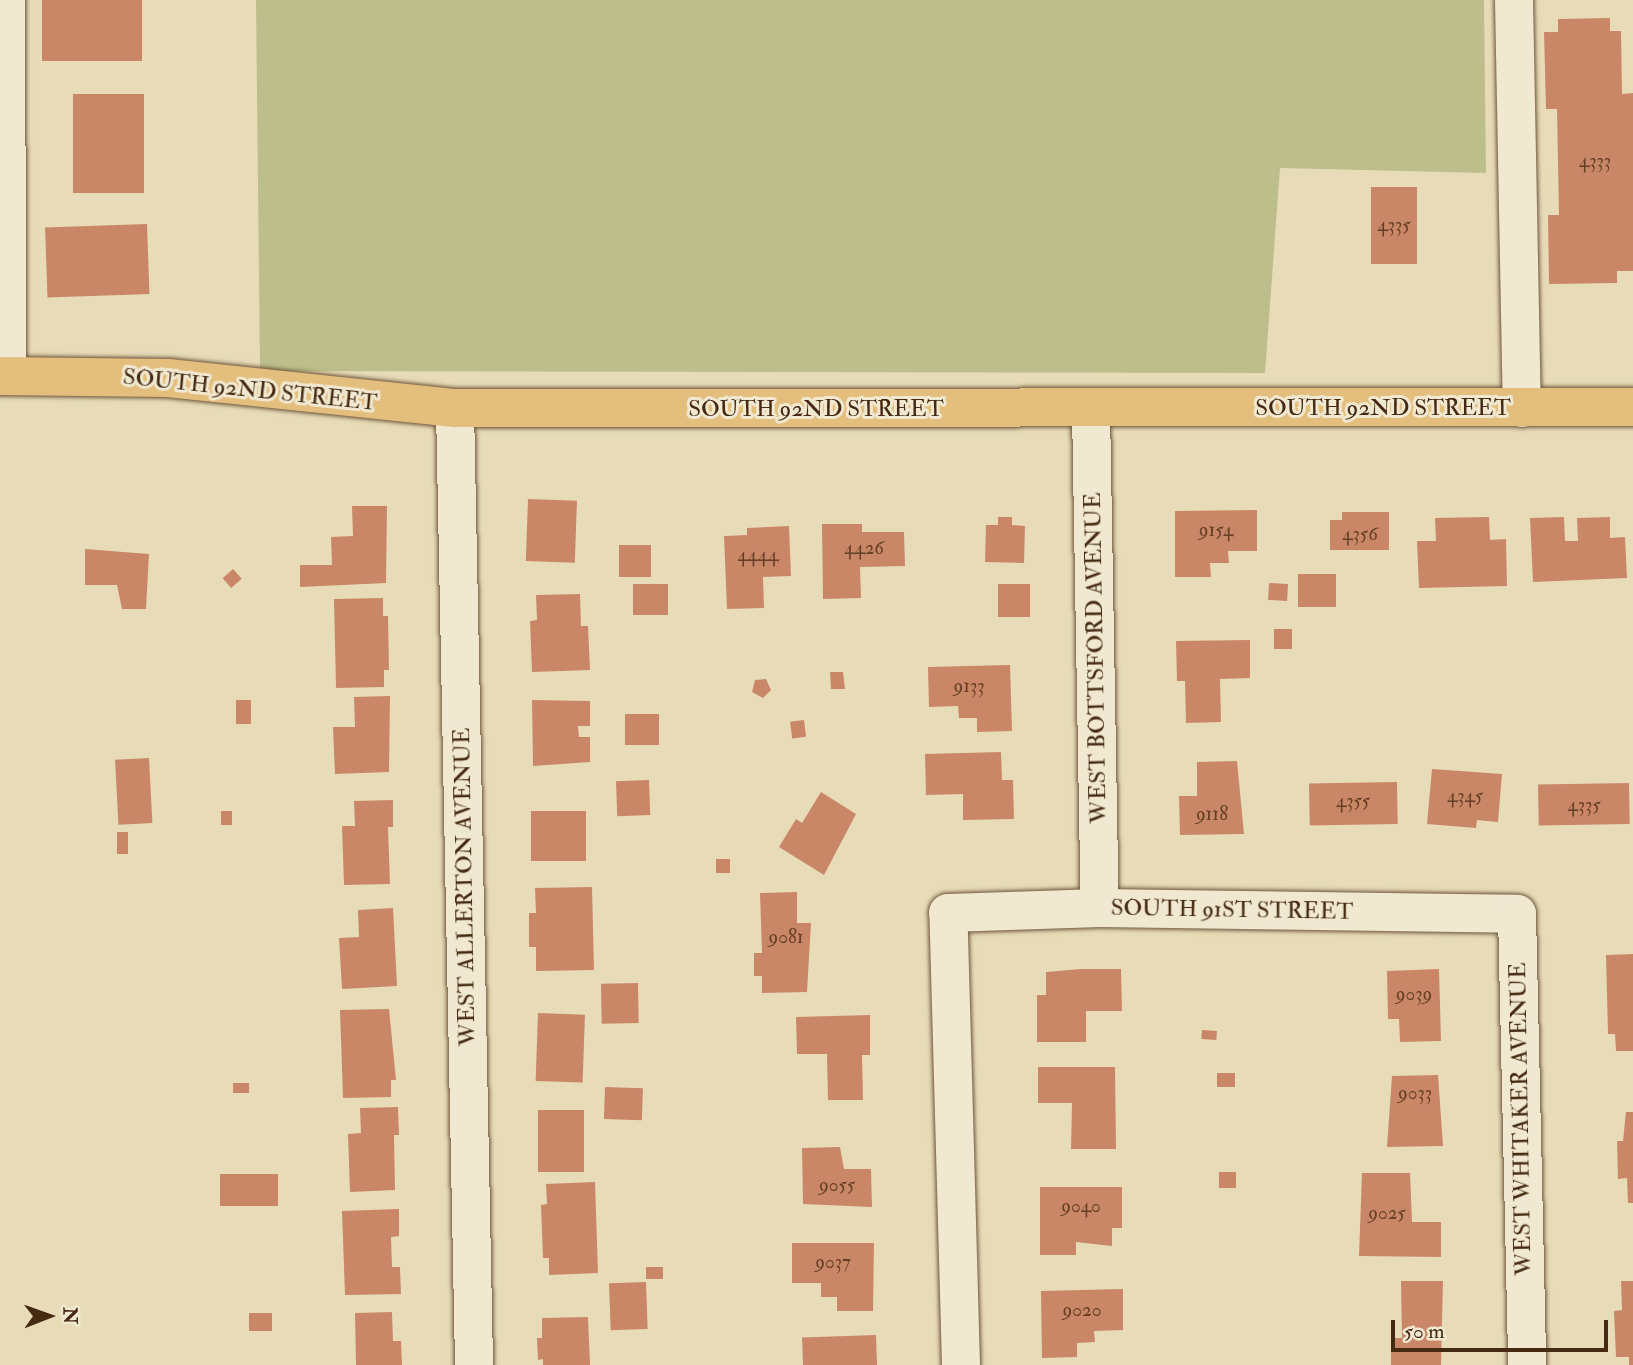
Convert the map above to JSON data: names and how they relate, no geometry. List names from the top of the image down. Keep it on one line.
{"streets":{"main road":["SOUTH 92ND STREET"],"street":["WEST BOTTSFORD AVENUE","WEST ALLERTON AVENUE","SOUTH 91ST STREET","WEST WHITAKER AVENUE"]},"crossings":[["SOUTH 92ND STREET","WEST BOTTSFORD AVENUE"],["SOUTH 92ND STREET","WEST ALLERTON AVENUE"],["WEST BOTTSFORD AVENUE","SOUTH 91ST STREET"],["SOUTH 91ST STREET","WEST WHITAKER AVENUE"]],"house_numbers":["4333","4335","9154","4356","4426","4444","9133","4345","4355","4335","9118","9081","9039","9033","9055","9040","9025","9037","9020"],"scale_bar":"50 m","north":"right"}
